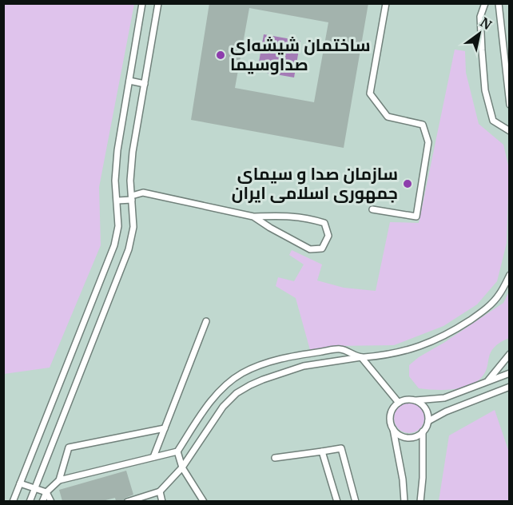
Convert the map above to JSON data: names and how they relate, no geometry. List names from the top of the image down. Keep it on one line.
{"places":["ساختمان شیشه‌ای صداوسیما","سازمان صدا و سیمای جمهوری اسلامی ایران"],"north":"top right"}
